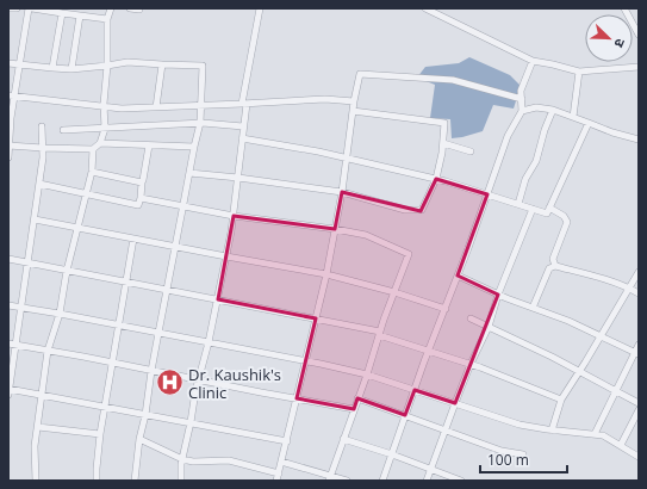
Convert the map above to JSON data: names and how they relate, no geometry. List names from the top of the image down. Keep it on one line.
{"places":{"hospital":["Dr. Kaushik's Clinic"]},"scale_bar":"100 m","north":"bottom right"}
